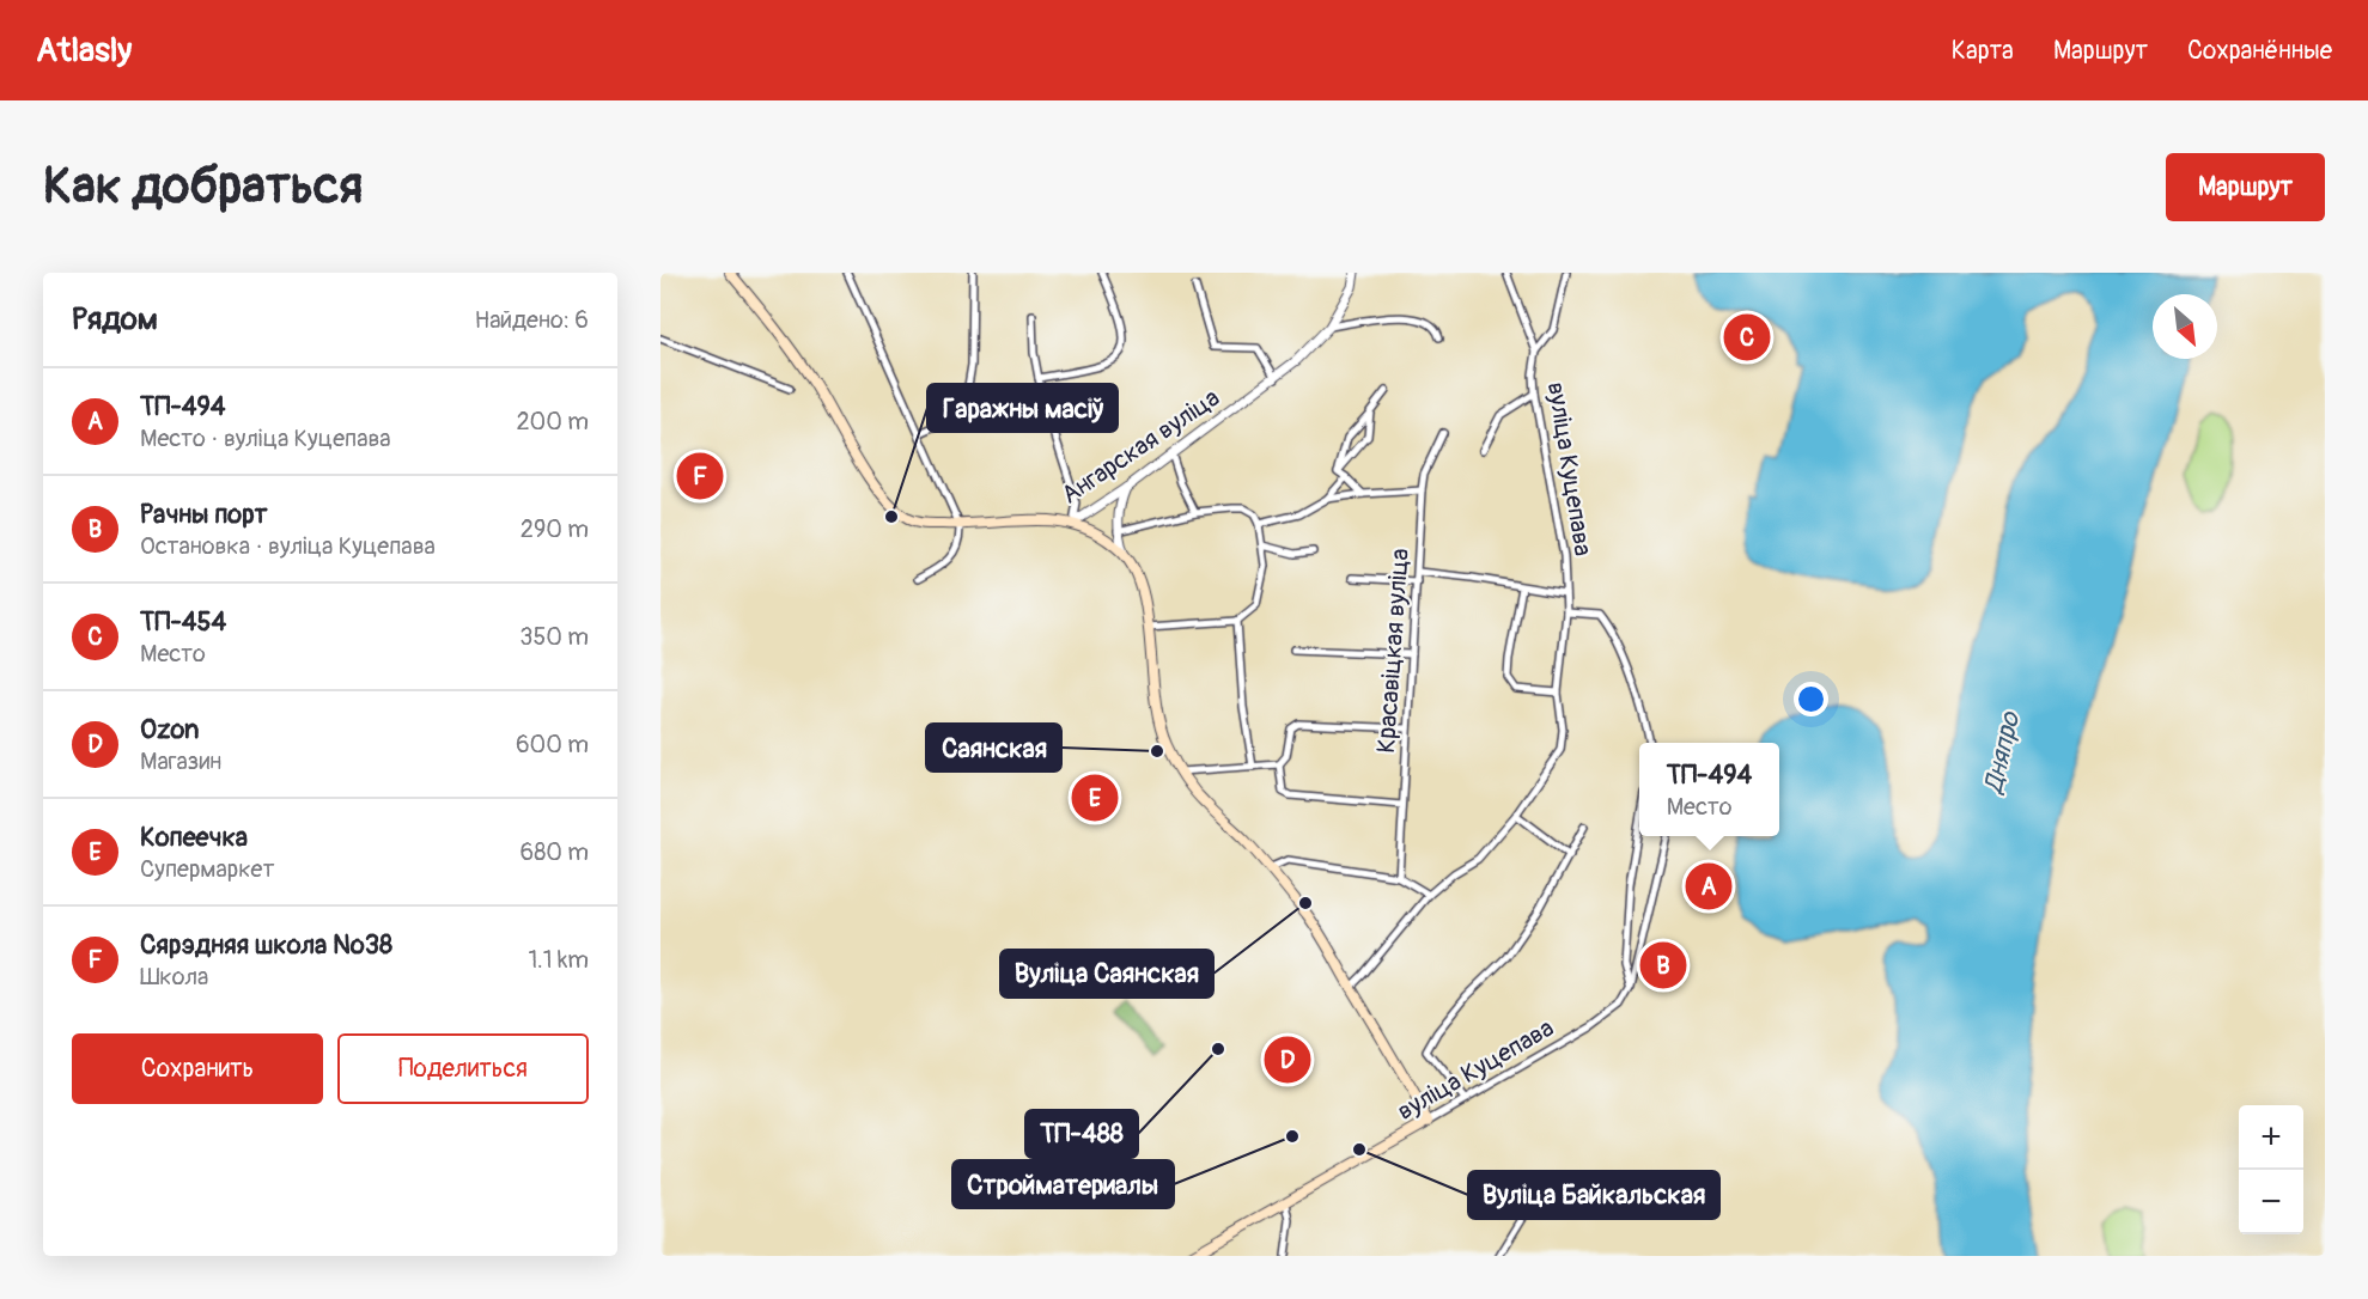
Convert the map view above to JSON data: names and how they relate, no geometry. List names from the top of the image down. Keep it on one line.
{"streets":{"main road":["Ангарская вуліца","вуліца Куцепава"],"street":["Красавіцкая вуліца"]},"water":["Дняпро"],"places":["Гаражны масіў","Саянская","Вуліца Саянская","ТП-488","Стройматериалы","Вуліца Байкальская"],"north":"bottom right","page":{"header":"Atlasly","nav":["Карта","Маршрут","Сохранённые"],"buttons":["Маршрут",["Сохранить","Поделиться"]],"title":"Как добраться","heading":["Рядом","Найдено: 6"],"pins":["C","F","E","A","B","D"],"list":[{"mark":"A","name":"ТП-494","note":"Место · вуліца Куцепава","value":"200 m"},{"mark":"B","name":"Рачны порт","note":"Остановка · вуліца Куцепава","value":"290 m"},{"mark":"C","name":"ТП-454","note":"Место","value":"350 m"},{"mark":"D","name":"Ozon","note":"Магазин","value":"600 m"},{"mark":"E","name":"Копеечка","note":"Супермаркет","value":"680 m"},{"mark":"F","name":"Сярэдняя школа №38","note":"Школа","value":"1.1 km"}],"popup":["ТП-494","Место"],"map_buttons":["+","−"]}}
